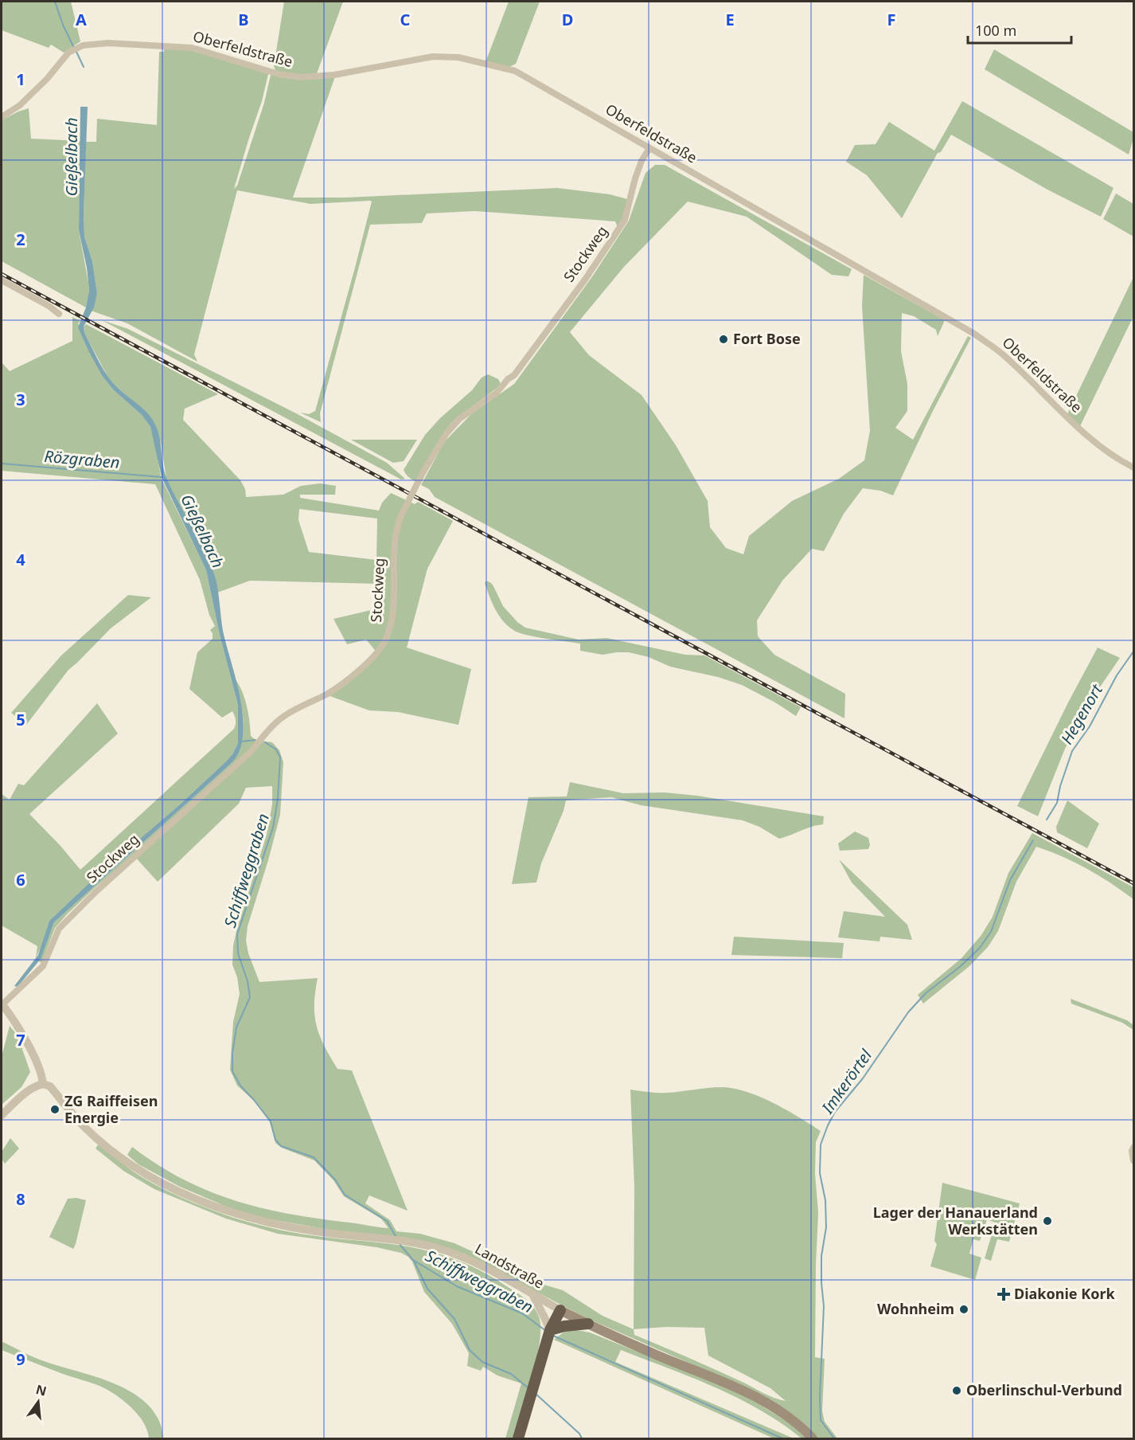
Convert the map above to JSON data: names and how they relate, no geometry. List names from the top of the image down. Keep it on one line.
{"streets":{"main road":["Landstraße"],"street":["Oberfeldstraße","Stockweg"]},"crossings":[["Oberfeldstraße","Stockweg"]],"water":["Gießelbach","Rözgraben","Hegenort","Schiffweggraben","Imkerörtel"],"places":{"other":["Fort Bose","ZG Raiffeisen Energie","Lager der Hanauerland Werkstätten","Wohnheim","Oberlinschul-Verbund"],"health":["Diakonie Kork"]},"scale_bar":"100 m","north":"top","grid":{"columns":["A","B","C","D","E","F"],"rows":["1","2","3","4","5","6","7","8","9"]}}
